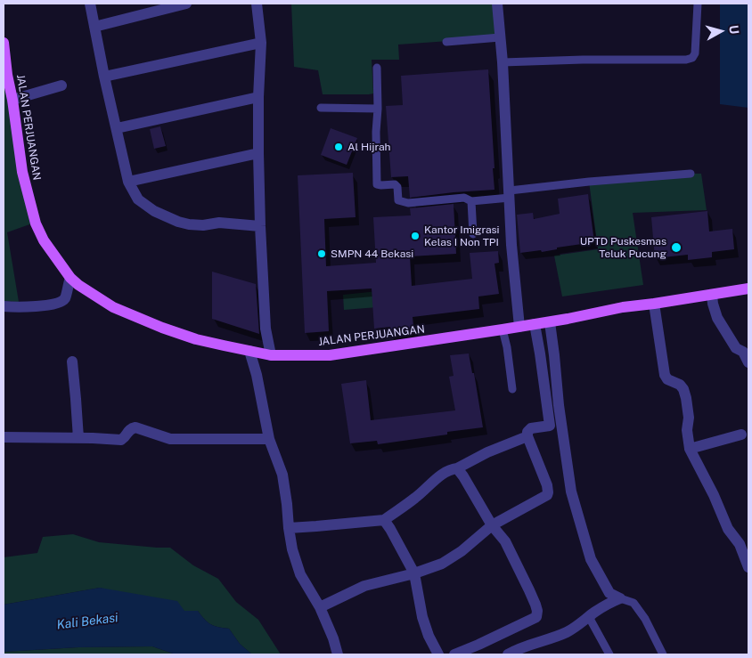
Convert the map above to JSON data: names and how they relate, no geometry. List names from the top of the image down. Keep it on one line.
{"streets":{"main road":["JALAN PERJUANGAN"]},"water":["Kali Bekasi"],"places":["Al Hijrah","Kantor Imigrasi Kelas I Non TPI","UPTD Puskesmas Teluk Pucung","SMPN 44 Bekasi"],"north":"right"}
